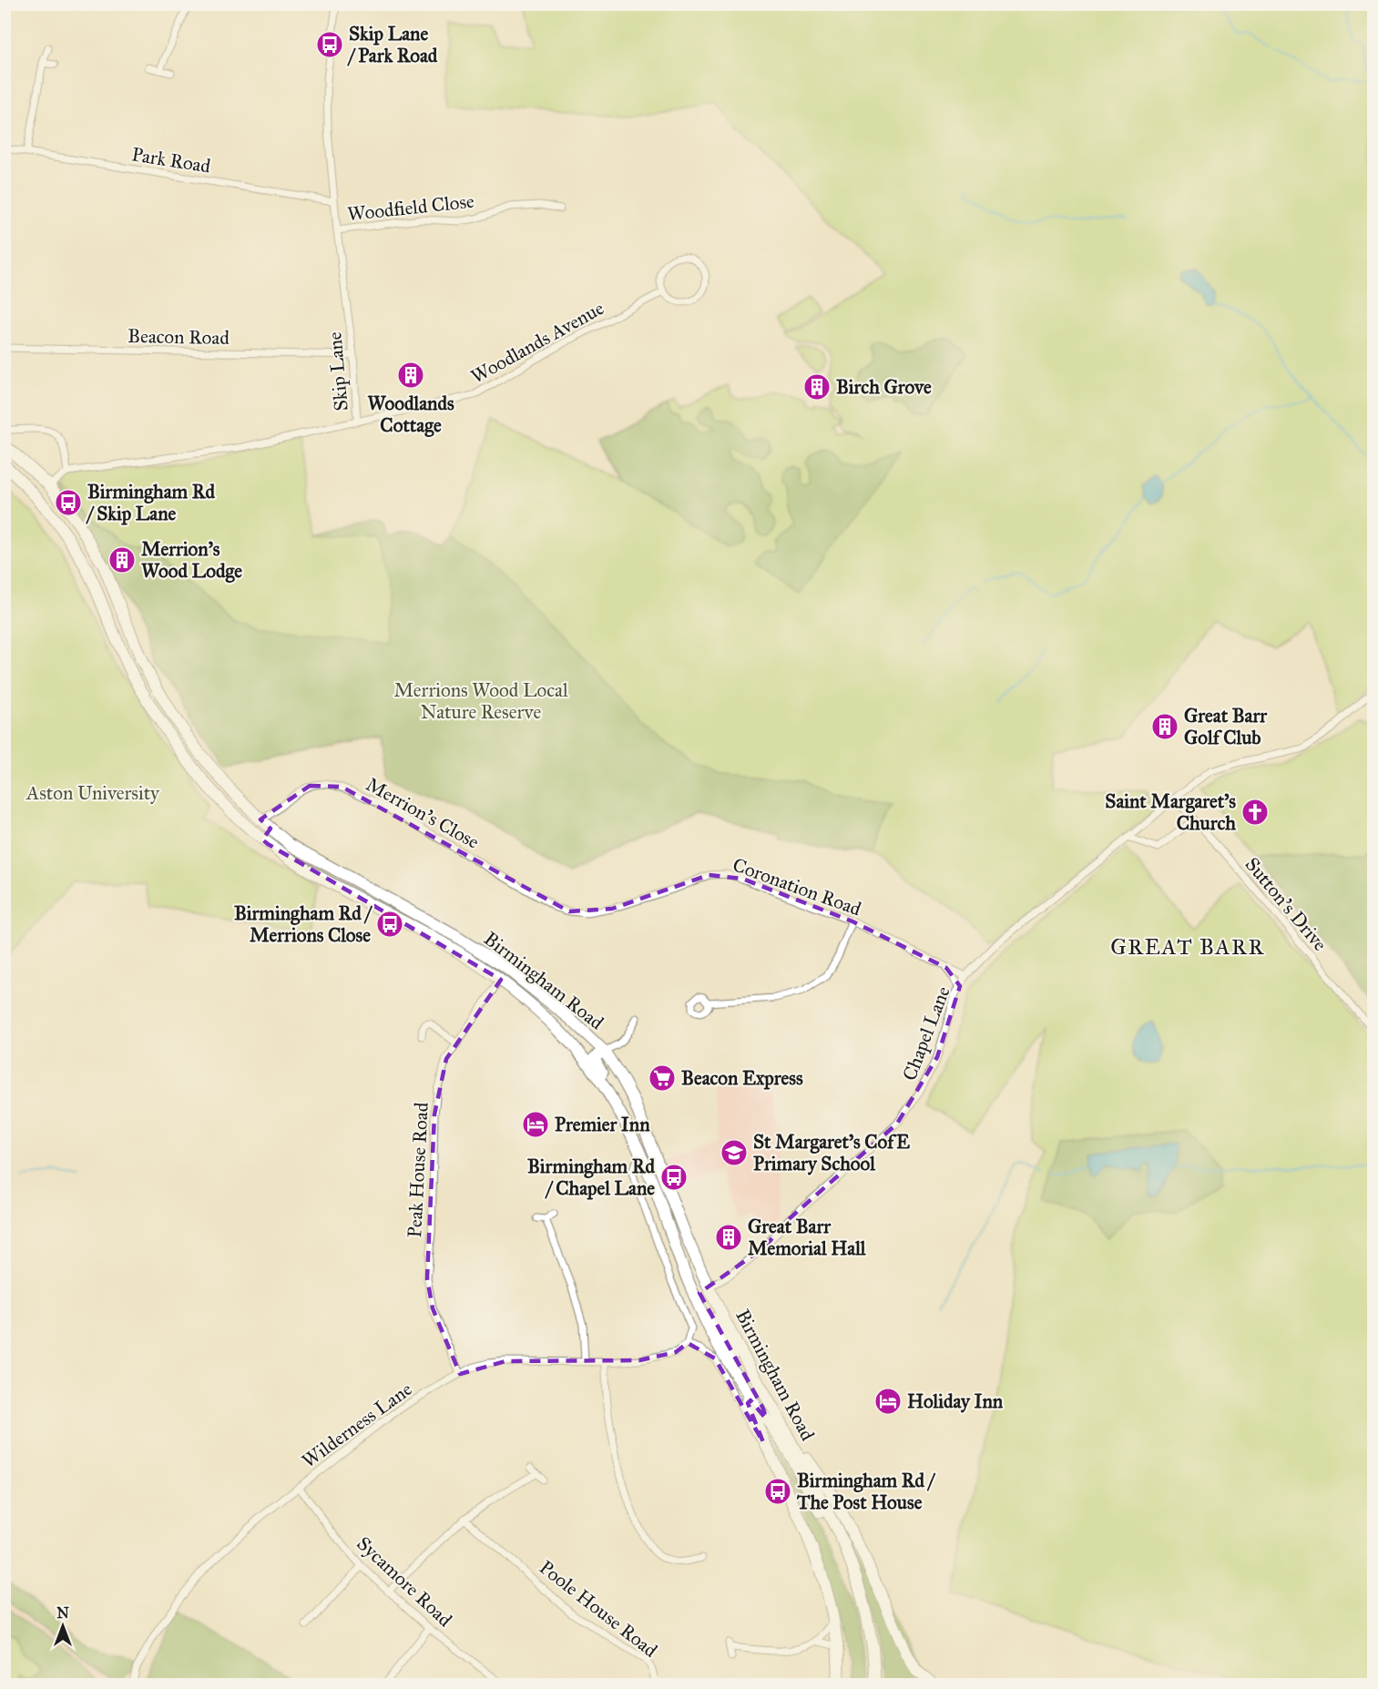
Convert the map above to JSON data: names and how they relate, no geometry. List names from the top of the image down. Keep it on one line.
{"streets":{"highway":["Birmingham Road"],"street":["Park Road","Woodfield Close","Beacon Road","Woodlands Avenue","Skip Lane","Merrion's Close","Coronation Road","Sutton's Drive","Chapel Lane","Peak House Road","Wilderness Lane","Sycamore Road","Poole House Road"]},"crossings":[["Park Road","Skip Lane"],["Woodfield Close","Skip Lane"],["Beacon Road","Skip Lane"],["Woodlands Avenue","Skip Lane"],["Skip Lane","Birmingham Road"],["Merrion's Close","Coronation Road"],["Merrion's Close","Birmingham Road"],["Coronation Road","Chapel Lane"],["Sutton's Drive","Chapel Lane"],["Birmingham Road","Chapel Lane"],["Birmingham Road","Peak House Road"],["Peak House Road","Wilderness Lane"],["Wilderness Lane","Sycamore Road"]],"districts":["GREAT BARR"],"parks":["Merrions Wood Local Nature Reserve","Aston University"],"places":{"bus stop":["Skip Lane / Park Road","Birmingham Rd / Skip Lane","Birmingham Rd / Merrions Close","Birmingham Rd / Chapel Lane","Birmingham Rd / The Post House"],"building":["Woodlands Cottage","Birch Grove","Merrion's Wood Lodge","Great Barr Golf Club","Great Barr Memorial Hall"],"church":["Saint Margaret's Church"],"supermarket":["Beacon Express"],"hotel":["Premier Inn","Holiday Inn"],"school or university":["St Margaret's CofE Primary School"]},"north":"top"}
